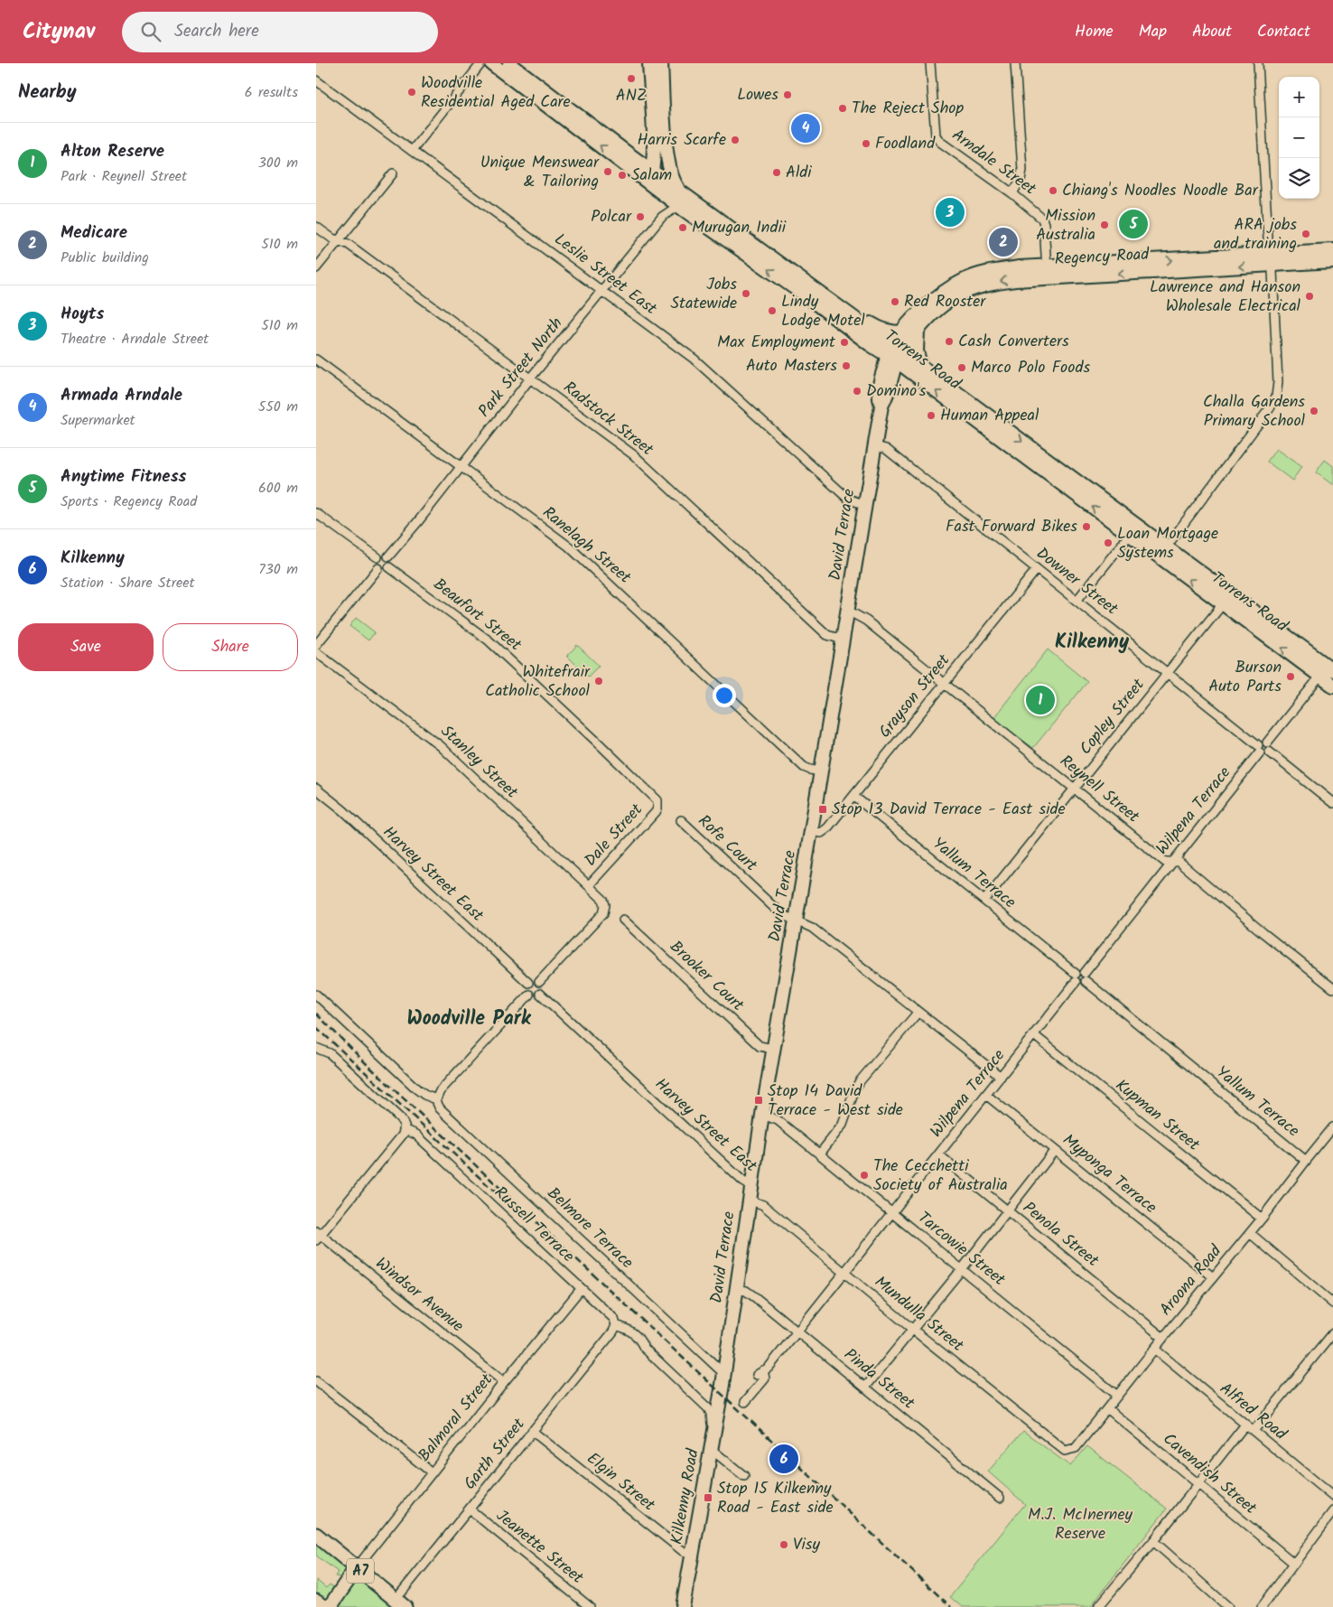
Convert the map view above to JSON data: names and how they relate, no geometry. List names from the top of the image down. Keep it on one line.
{"streets":{"highway":["A7"],"main road":["Regency Road","Torrens Road","David Terrace","Kilkenny Road"],"street":["Arndale Street","Leslie Street East","Park Street North","Radstock Street","Ranelagh Street","Downer Street","Beaufort Street","Grayson Street","Copley Street","Stanley Street","Reynell Street","Wilpena Terrace","Dale Street","Rofe Court","Yallum Terrace","Harvey Street East","Brooker Court","Kupman Street","Myponga Terrace","Russell Terrace","Belmore Terrace","Penola Street","Tarcowie Street","Aroona Road","Windsor Avenue","Mundulla Street","Pinda Street","Alfred Road","Balmoral Street","Garth Street","Cavendish Street","Elgin Street","Jeanette Street"]},"crossings":[["Arndale Street","Regency Road"],["Regency Road","Torrens Road"],["Regency Road","David Terrace"],["Leslie Street East","Park Street North"],["Leslie Street East","David Terrace"],["Torrens Road","Park Street North"],["Torrens Road","David Terrace"],["Torrens Road","Copley Street"],["Park Street North","Radstock Street"],["Park Street North","Ranelagh Street"],["Park Street North","Beaufort Street"],["Radstock Street","David Terrace"],["David Terrace","Ranelagh Street"],["David Terrace","Downer Street"],["David Terrace","Grayson Street"],["David Terrace","Reynell Street"],["David Terrace","Rofe Court"],["David Terrace","Harvey Street East"],["David Terrace","Brooker Court"],["David Terrace","Belmore Terrace"],["David Terrace","Tarcowie Street"],["David Terrace","Mundulla Street"],["David Terrace","Pinda Street"],["David Terrace","Kilkenny Road"],["Downer Street","Grayson Street"],["Downer Street","Copley Street"],["Downer Street","Wilpena Terrace"],["Beaufort Street","Dale Street"],["Grayson Street","Reynell Street"],["Grayson Street","Yallum Terrace"],["Copley Street","Reynell Street"],["Copley Street","Yallum Terrace"],["Stanley Street","Dale Street"],["Stanley Street","Harvey Street East"],["Reynell Street","Wilpena Terrace"],["Wilpena Terrace","Yallum Terrace"],["Wilpena Terrace","Kupman Street"],["Wilpena Terrace","Myponga Terrace"],["Wilpena Terrace","Penola Street"],["Wilpena Terrace","Tarcowie Street"],["Wilpena Terrace","Mundulla Street"],["Wilpena Terrace","Pinda Street"],["Yallum Terrace","Aroona Road"],["Kupman Street","Aroona Road"],["Myponga Terrace","Aroona Road"],["Russell Terrace","Balmoral Street"],["Russell Terrace","Garth Street"],["Russell Terrace","Kilkenny Road"],["Penola Street","Aroona Road"],["Tarcowie Street","Aroona Road"],["Aroona Road","Mundulla Street"],["Aroona Road","Alfred Road"],["Aroona Road","Cavendish Street"],["Windsor Avenue","Balmoral Street"],["Balmoral Street","A7"],["Garth Street","Elgin Street"],["Garth Street","Jeanette Street"],["Garth Street","A7"],["Elgin Street","Kilkenny Road"]],"districts":["Kilkenny","Woodville Park"],"parks":["M.J. McInerney Reserve"],"places":{"other":["ANZ","Woodville Residential Aged Care","Lowes","The Reject Shop","Harris Scarfe","Foodland","Unique Menswear & Tailoring","Aldi","Salam","Chiang's Noodles Noodle Bar","Polcar","Mission Australia","Murugan Indii","ARA jobs and training","Jobs Statewide","Lawrence and Hanson Wholesale Electrical","Red Rooster","Lindy Lodge Motel","Cash Converters","Max Employment","Auto Masters","Marco Polo Foods","Domino's","Challa Gardens Primary School","Human Appeal","Fast Forward Bikes","Loan Mortgage Systems","Burson Auto Parts","Whitefrair Catholic School","The Cecchetti Society of Australia","Visy"],"transit":["Stop 13 David Terrace - East side","Stop 14 David Terrace - West side","Stop 15 Kilkenny Road - East side"]},"page":{"header":"Citynav","search":"Search here","nav":["Home","Map","About","Contact"],"heading":["Nearby","6 results"],"map_buttons":["+","−"],"pins":["4","3","5","2","1","6"],"list":[{"mark":"1","name":"Alton Reserve","note":"Park · Reynell Street","value":"300 m"},{"mark":"2","name":"Medicare","note":"Public building","value":"510 m"},{"mark":"3","name":"Hoyts","note":"Theatre · Arndale Street","value":"510 m"},{"mark":"4","name":"Armada Arndale","note":"Supermarket","value":"550 m"},{"mark":"5","name":"Anytime Fitness","note":"Sports · Regency Road","value":"600 m"},{"mark":"6","name":"Kilkenny","note":"Station · Share Street","value":"730 m"}],"buttons":["Save","Share"]}}
